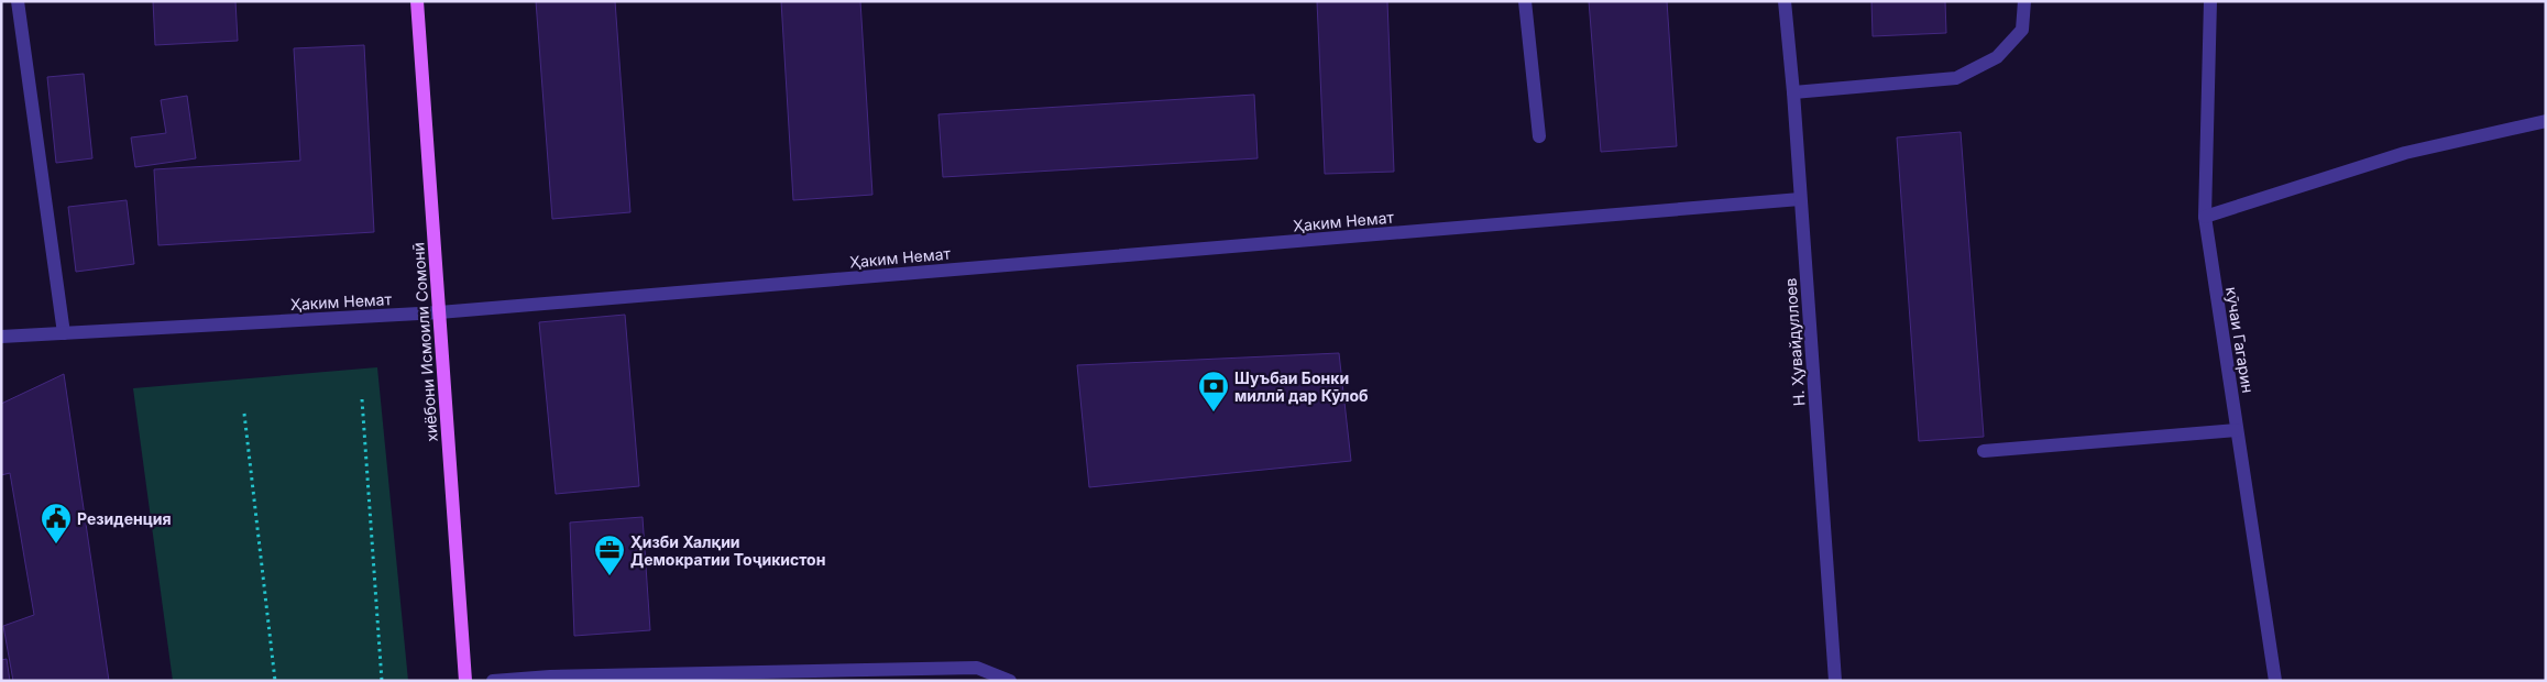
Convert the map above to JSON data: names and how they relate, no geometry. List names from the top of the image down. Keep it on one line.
{"streets":{"main road":["хиёбони Исмоили Сомонӣ"],"street":["Ҳаким Немат","кӯчаи Гагарин","Н. Ҳувайдуллоев"]},"crossings":[["Ҳаким Немат","хиёбони Исмоили Сомонӣ"],["Ҳаким Немат","Н. Ҳувайдуллоев"]],"places":{"bank":["Шуъбаи Бонки миллӣ дар Кӯлоб"],"public building":["Резиденция"],"office":["Ҳизби Халқии Демократии Тоҷикистон"]}}
